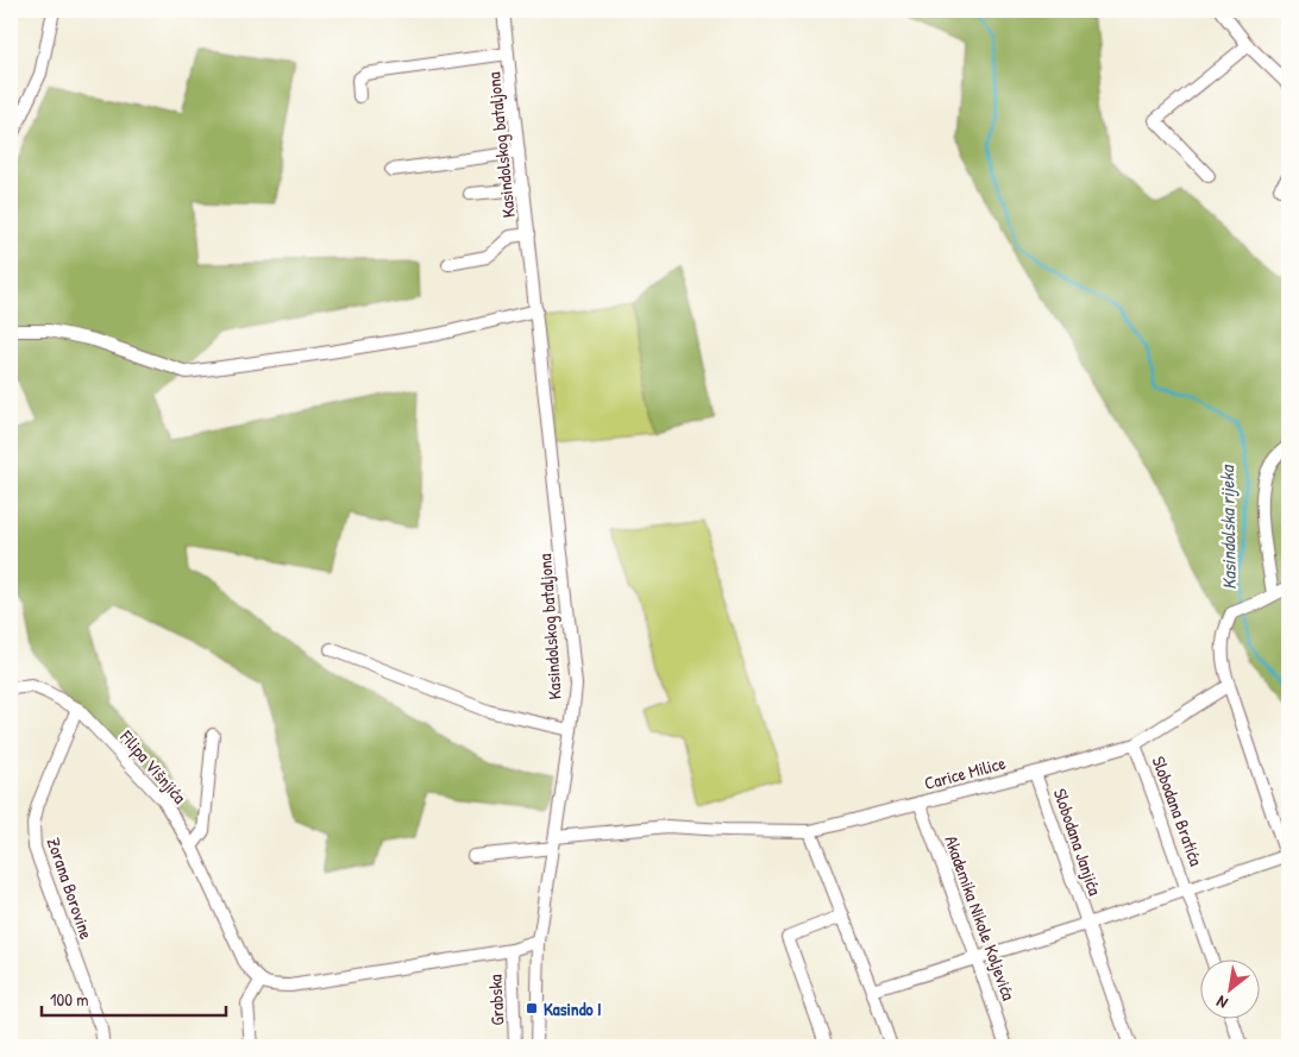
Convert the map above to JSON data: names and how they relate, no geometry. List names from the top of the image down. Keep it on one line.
{"streets":{"street":["Kasindolskog bataljona","Filipa Višnjića","Carice Milice","Slobodana Bratića","Slobodana Janjića","Zorana Borovine","Akademika Nikole Koljevića","Grabska"]},"crossings":[["Kasindolskog bataljona","Carice Milice"],["Filipa Višnjića","Zorana Borovine"],["Carice Milice","Slobodana Bratića"],["Carice Milice","Slobodana Janjića"],["Carice Milice","Akademika Nikole Koljevića"],["Slobodana Bratića","Slobodana Janjića"],["Slobodana Janjića","Akademika Nikole Koljevića"]],"water":["Kasindolska rijeka"],"places":{"transit":["Kasindo I"]},"scale_bar":"100 m","north":"bottom left"}
